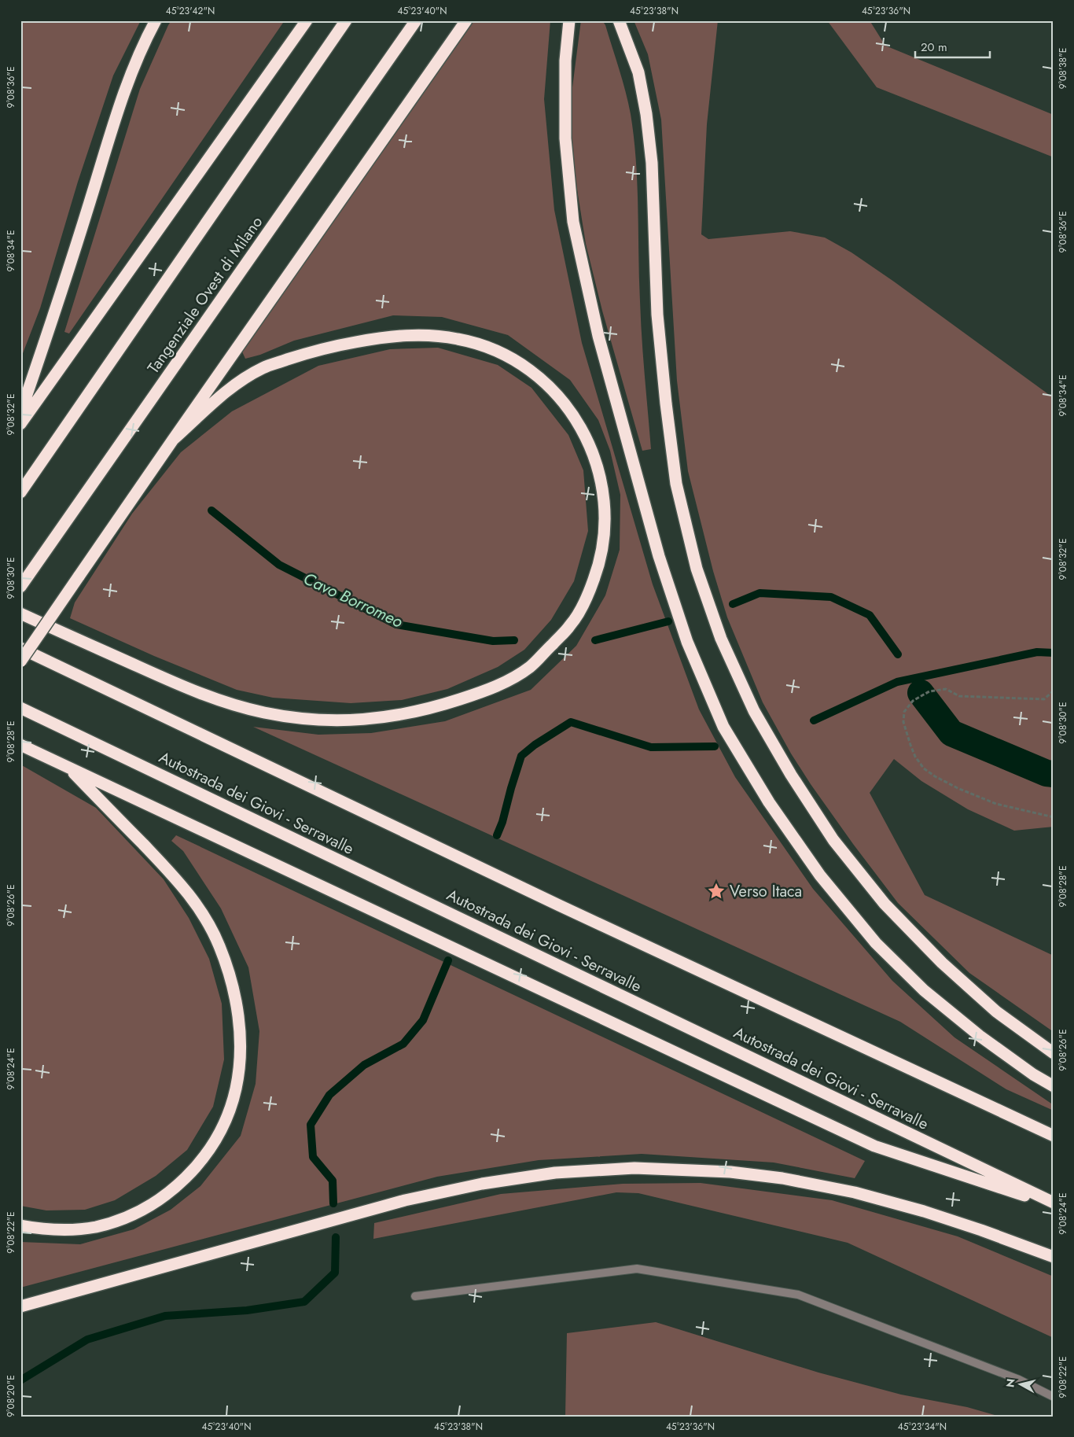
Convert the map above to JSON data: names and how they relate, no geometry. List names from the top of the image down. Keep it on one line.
{"streets":{"highway":["Tangenziale Ovest di Milano","Autostrada dei Giovi - Serravalle"]},"water":["Cavo Borromeo"],"places":{"place":["Verso Itaca"]},"scale_bar":"20 m","north":"left","coordinates":["45°23'42\"N","45°23'40\"N","45°23'38\"N","45°23'36\"N","9°08'38\"E","9°08'36\"E","9°08'34\"E","9°08'32\"E","9°08'30\"E","9°08'28\"E","9°08'26\"E","9°08'24\"E","9°08'22\"E","9°08'20\"E","45°23'34\"N"]}
